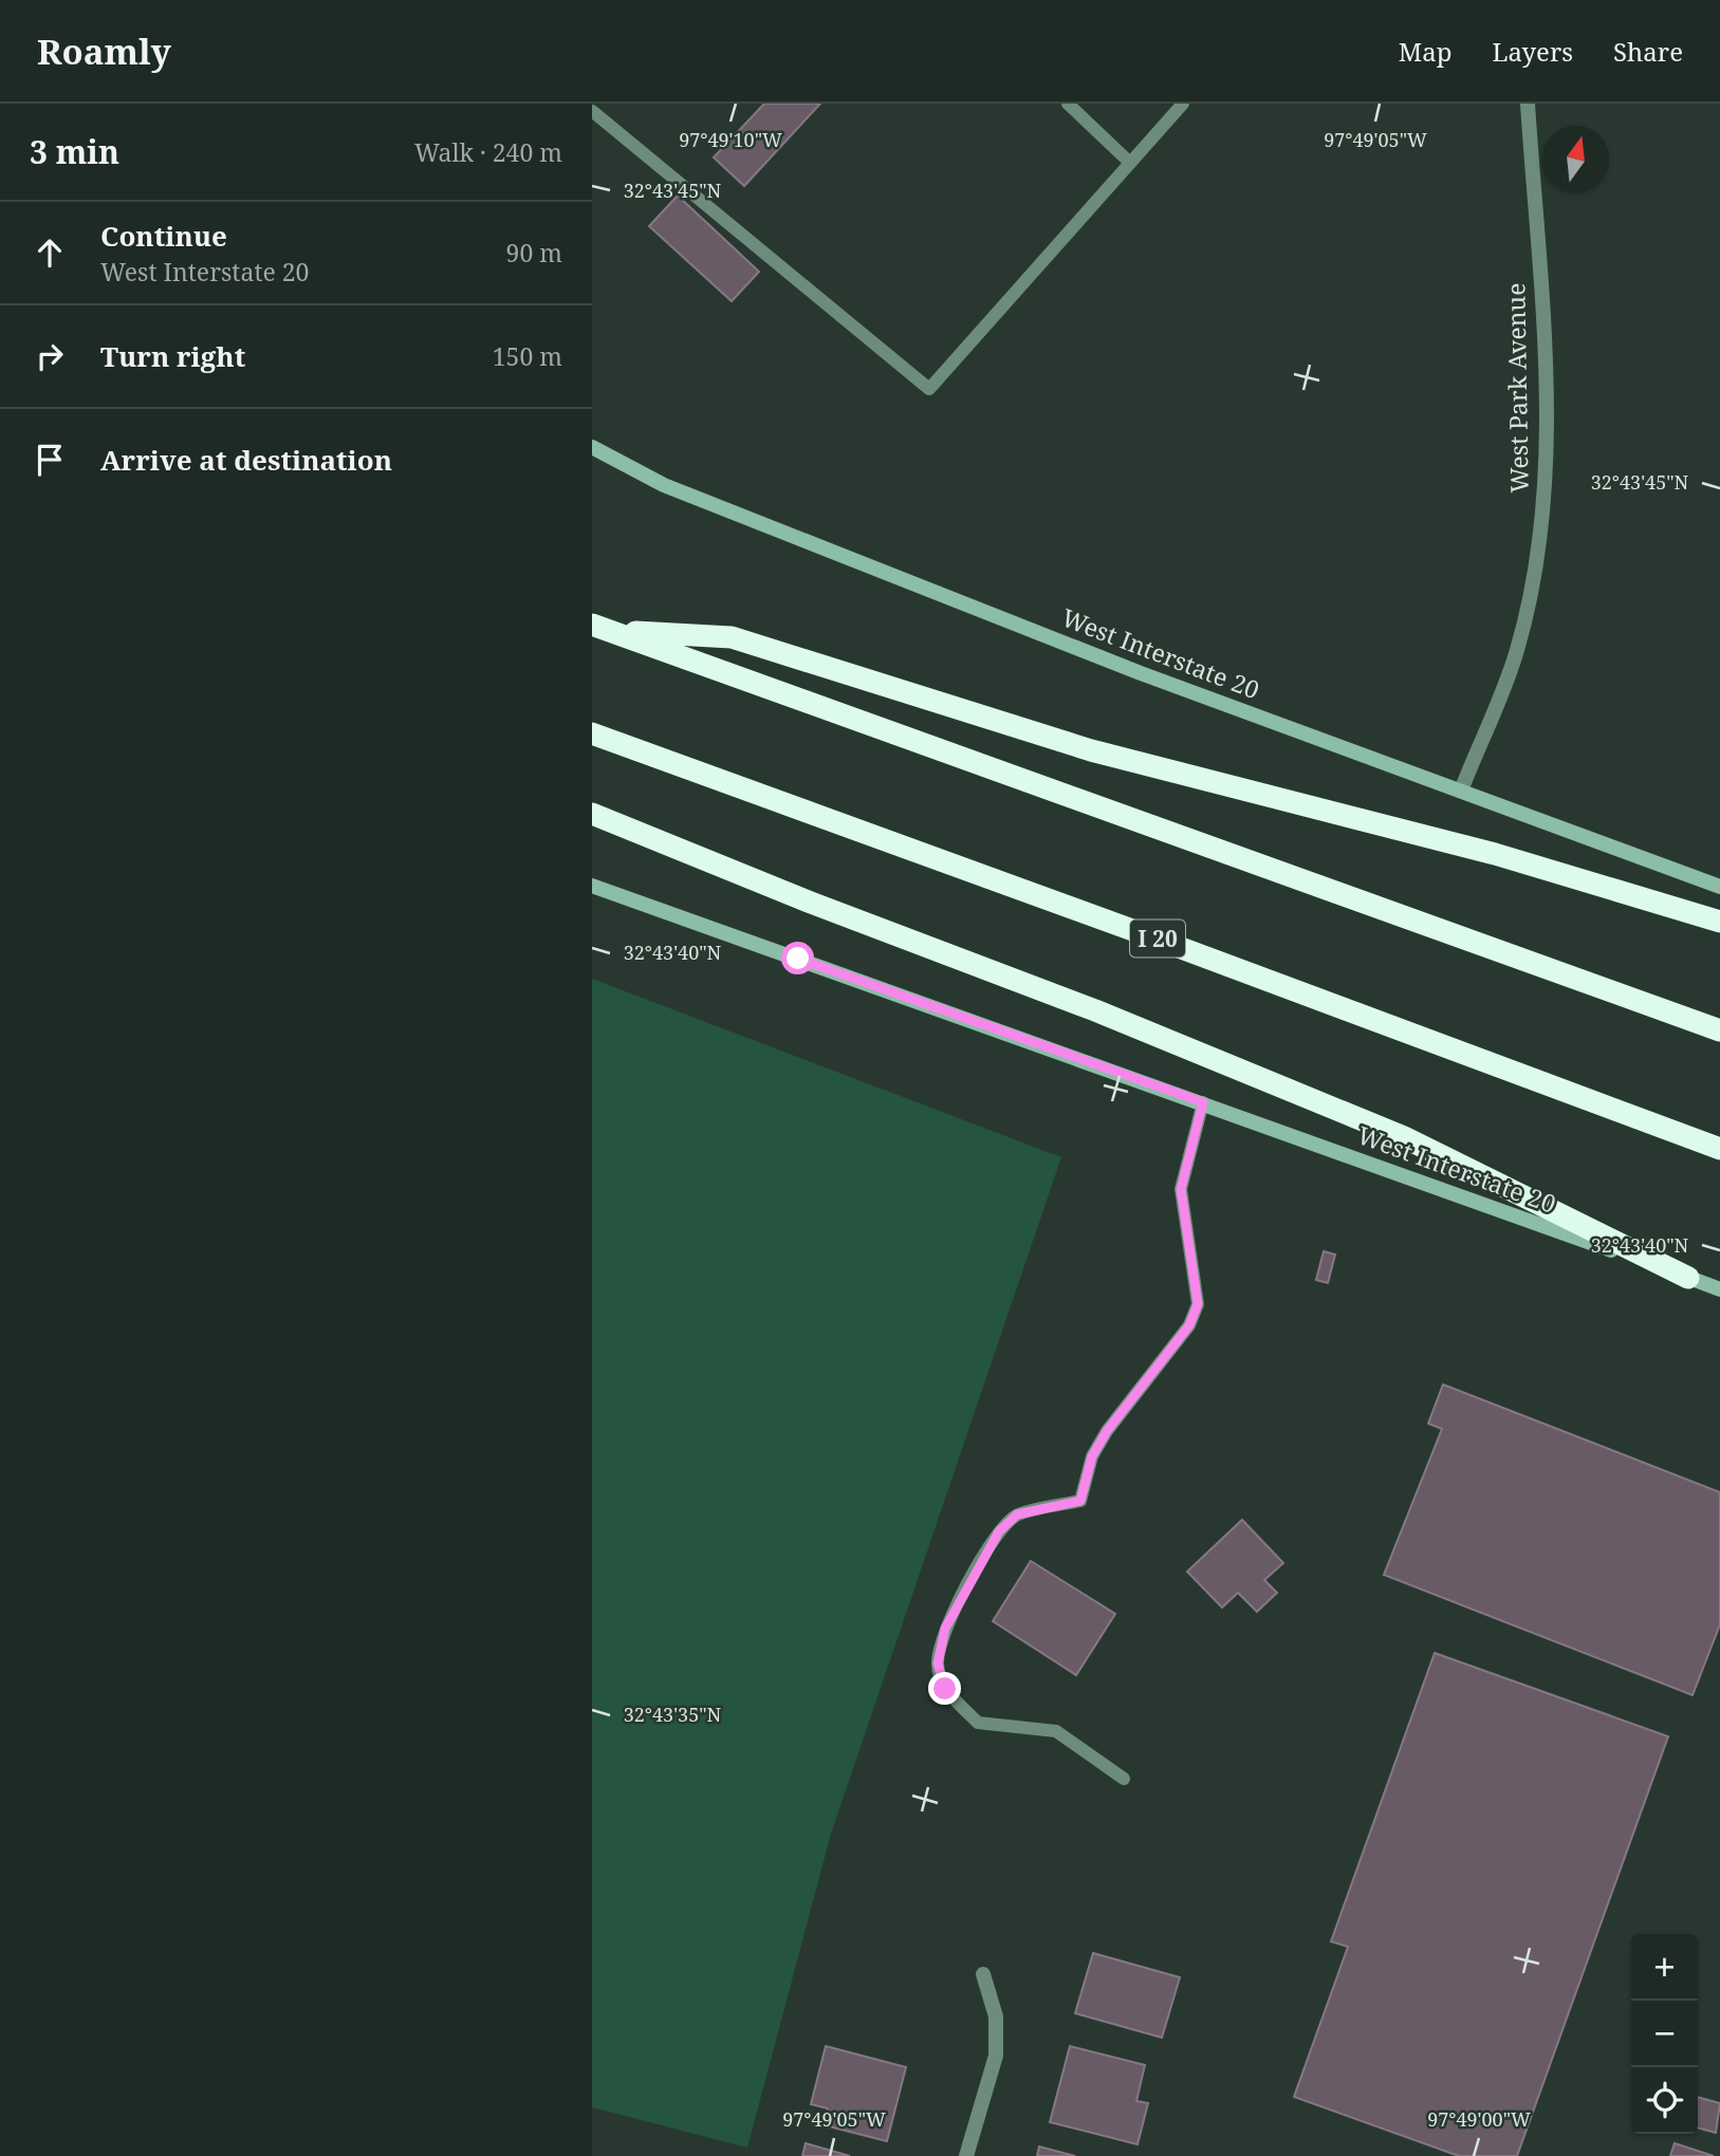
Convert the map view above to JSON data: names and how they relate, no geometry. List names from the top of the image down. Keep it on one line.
{"streets":{"highway":["I 20"],"main road":["West Interstate 20"],"street":["West Park Avenue"]},"crossings":[["West Park Avenue","West Interstate 20"]],"north":"top","page":{"header":"Roamly","nav":["Map","Layers","Share"],"heading":["3 min","Walk · 240 m"],"list":[["Continue","West Interstate 20","90 m"],["Turn right","150 m"],"Arrive at destination"],"map_buttons":["+","−"]},"coordinates":["97°49'10\"W","97°49'05\"W","32°43'45\"N","32°43'40\"N","32°43'35\"N","97°49'00\"W"]}
